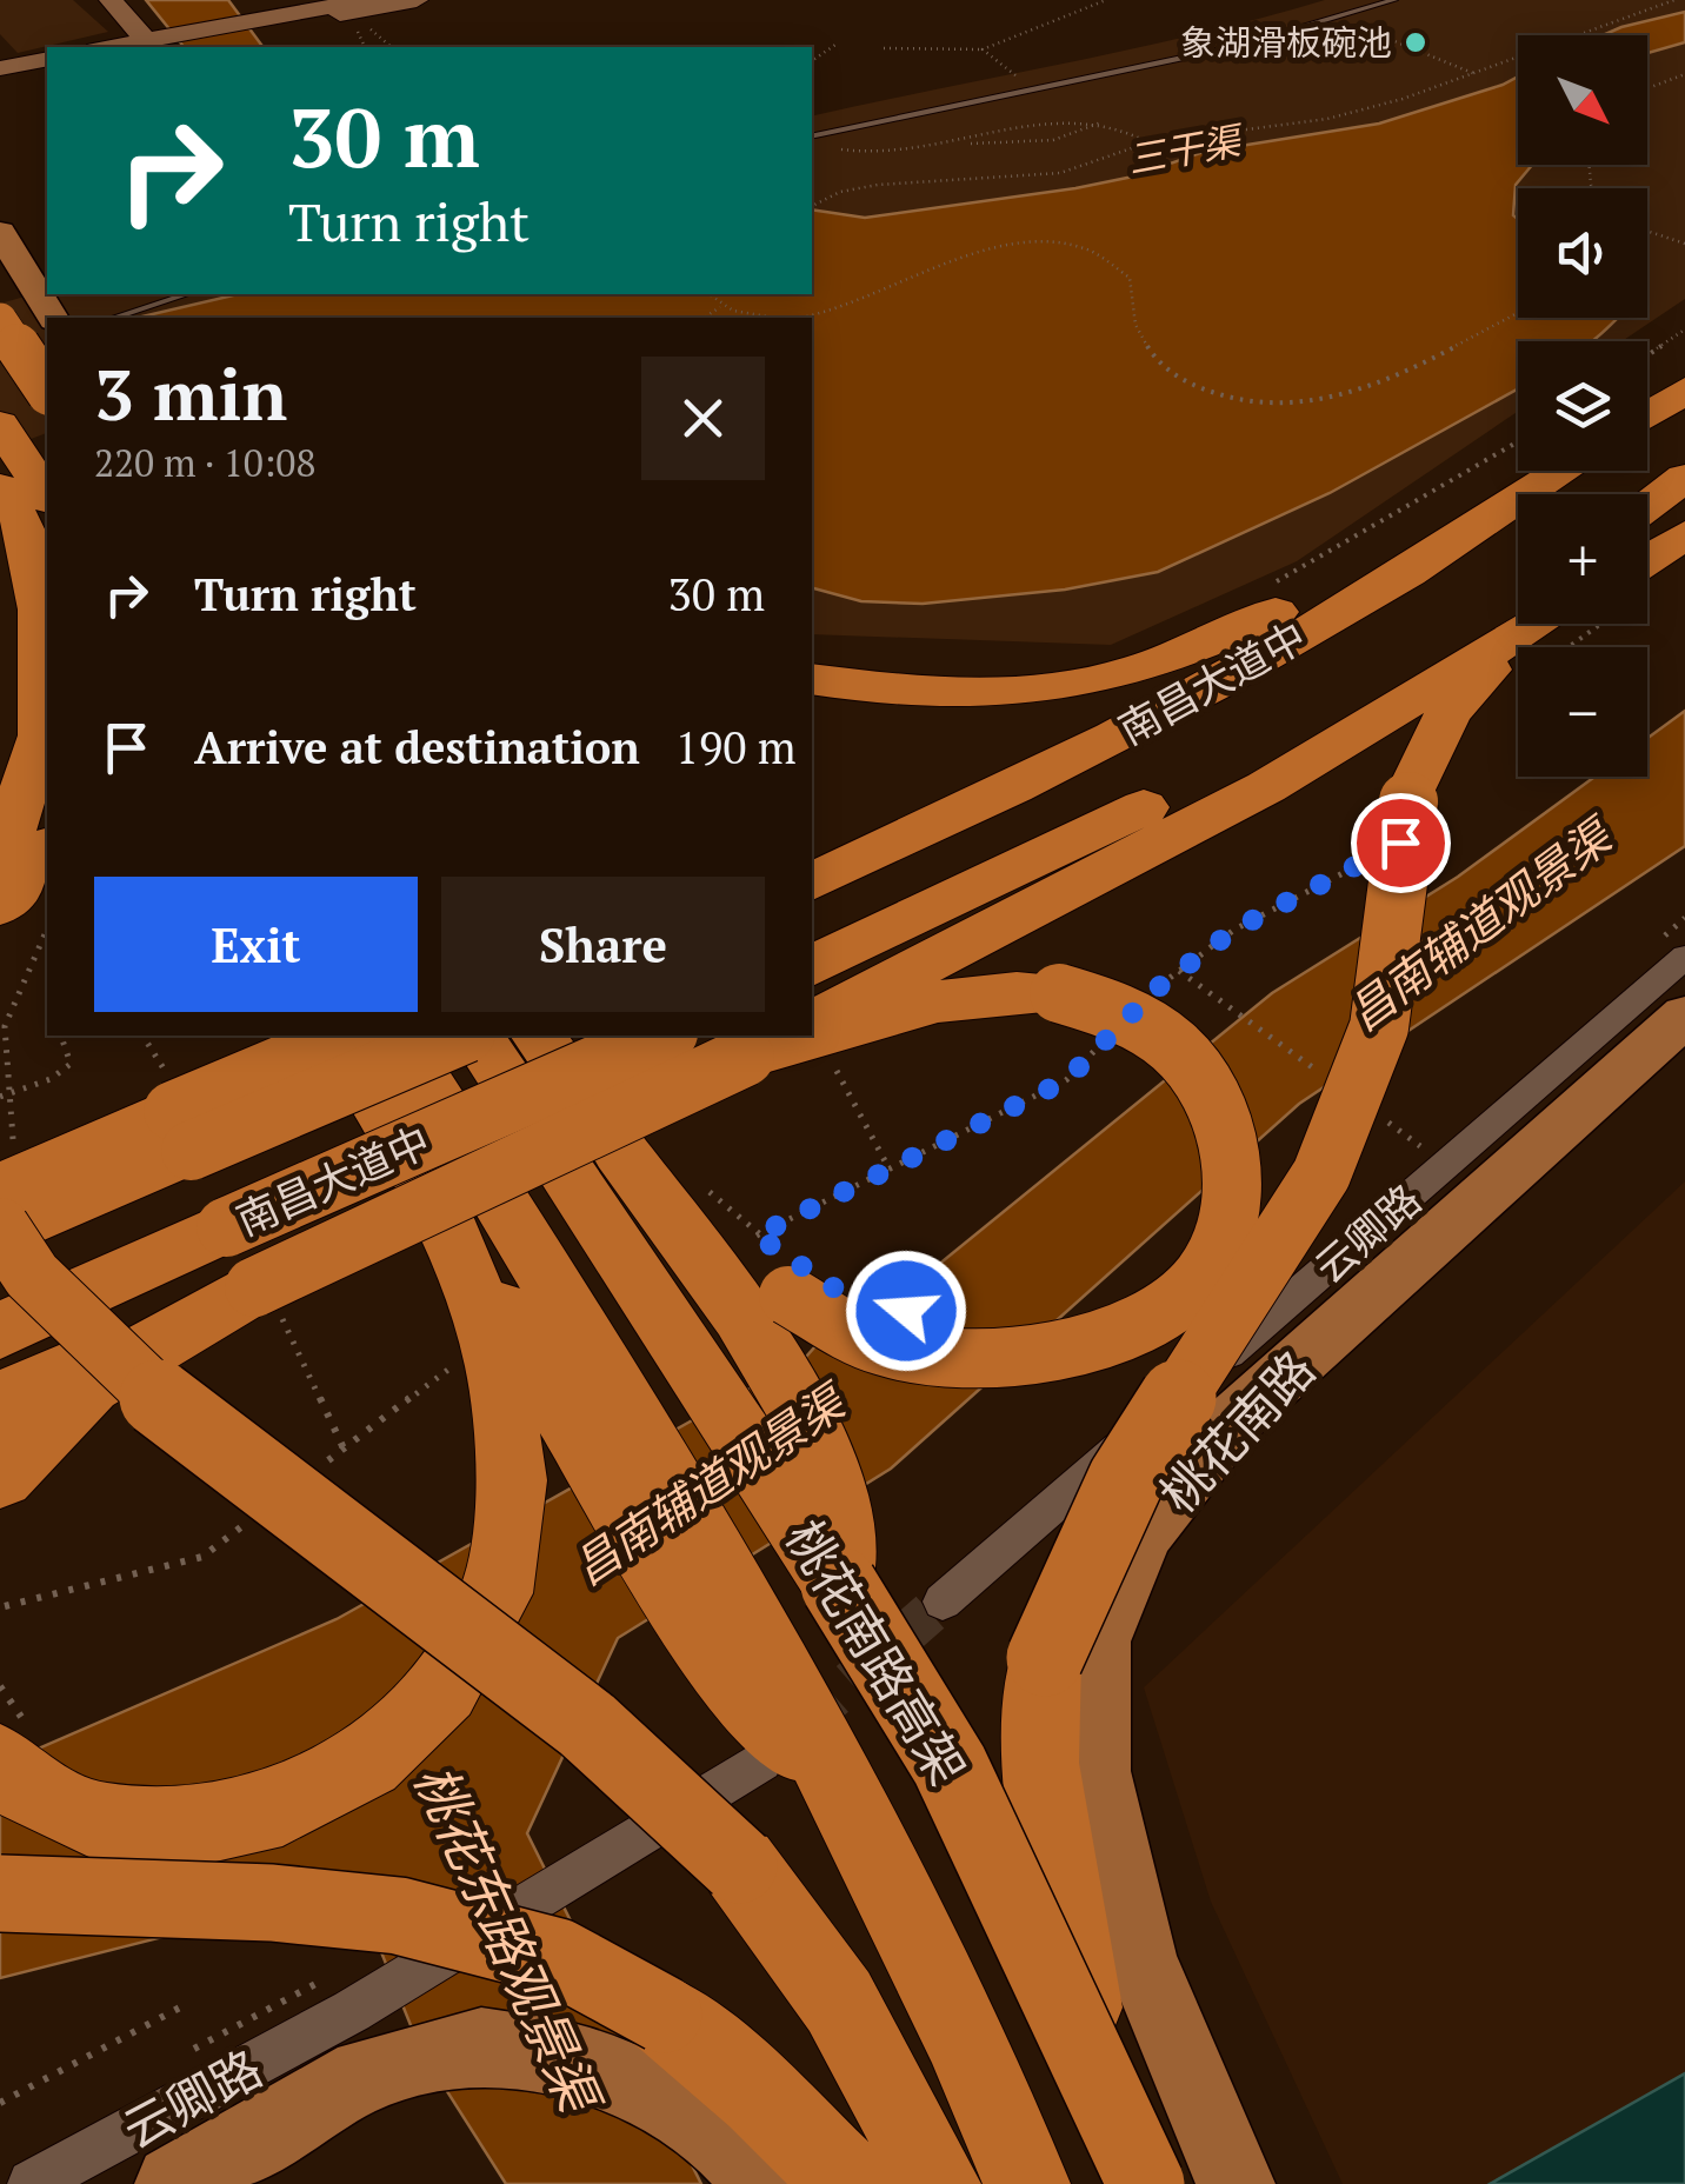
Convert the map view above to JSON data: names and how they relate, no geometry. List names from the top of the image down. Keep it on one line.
{"streets":{"highway":["南昌大道中","桃花南路高架"],"main road":["桃花南路"],"street":["云卿路"]},"water":["三干渠","昌南辅道观景渠","桃花东路观景渠"],"places":["象湖滑板碗池"],"north":"bottom right","page":{"map_buttons":["+","−"],"turn":["30 m","Turn right"],"heading":["3 min","220 m · 10:08"],"list":[{"name":"Turn right","value":"30 m"},{"name":"Arrive at destination","value":"190 m"}],"buttons":["Exit","Share"]}}
